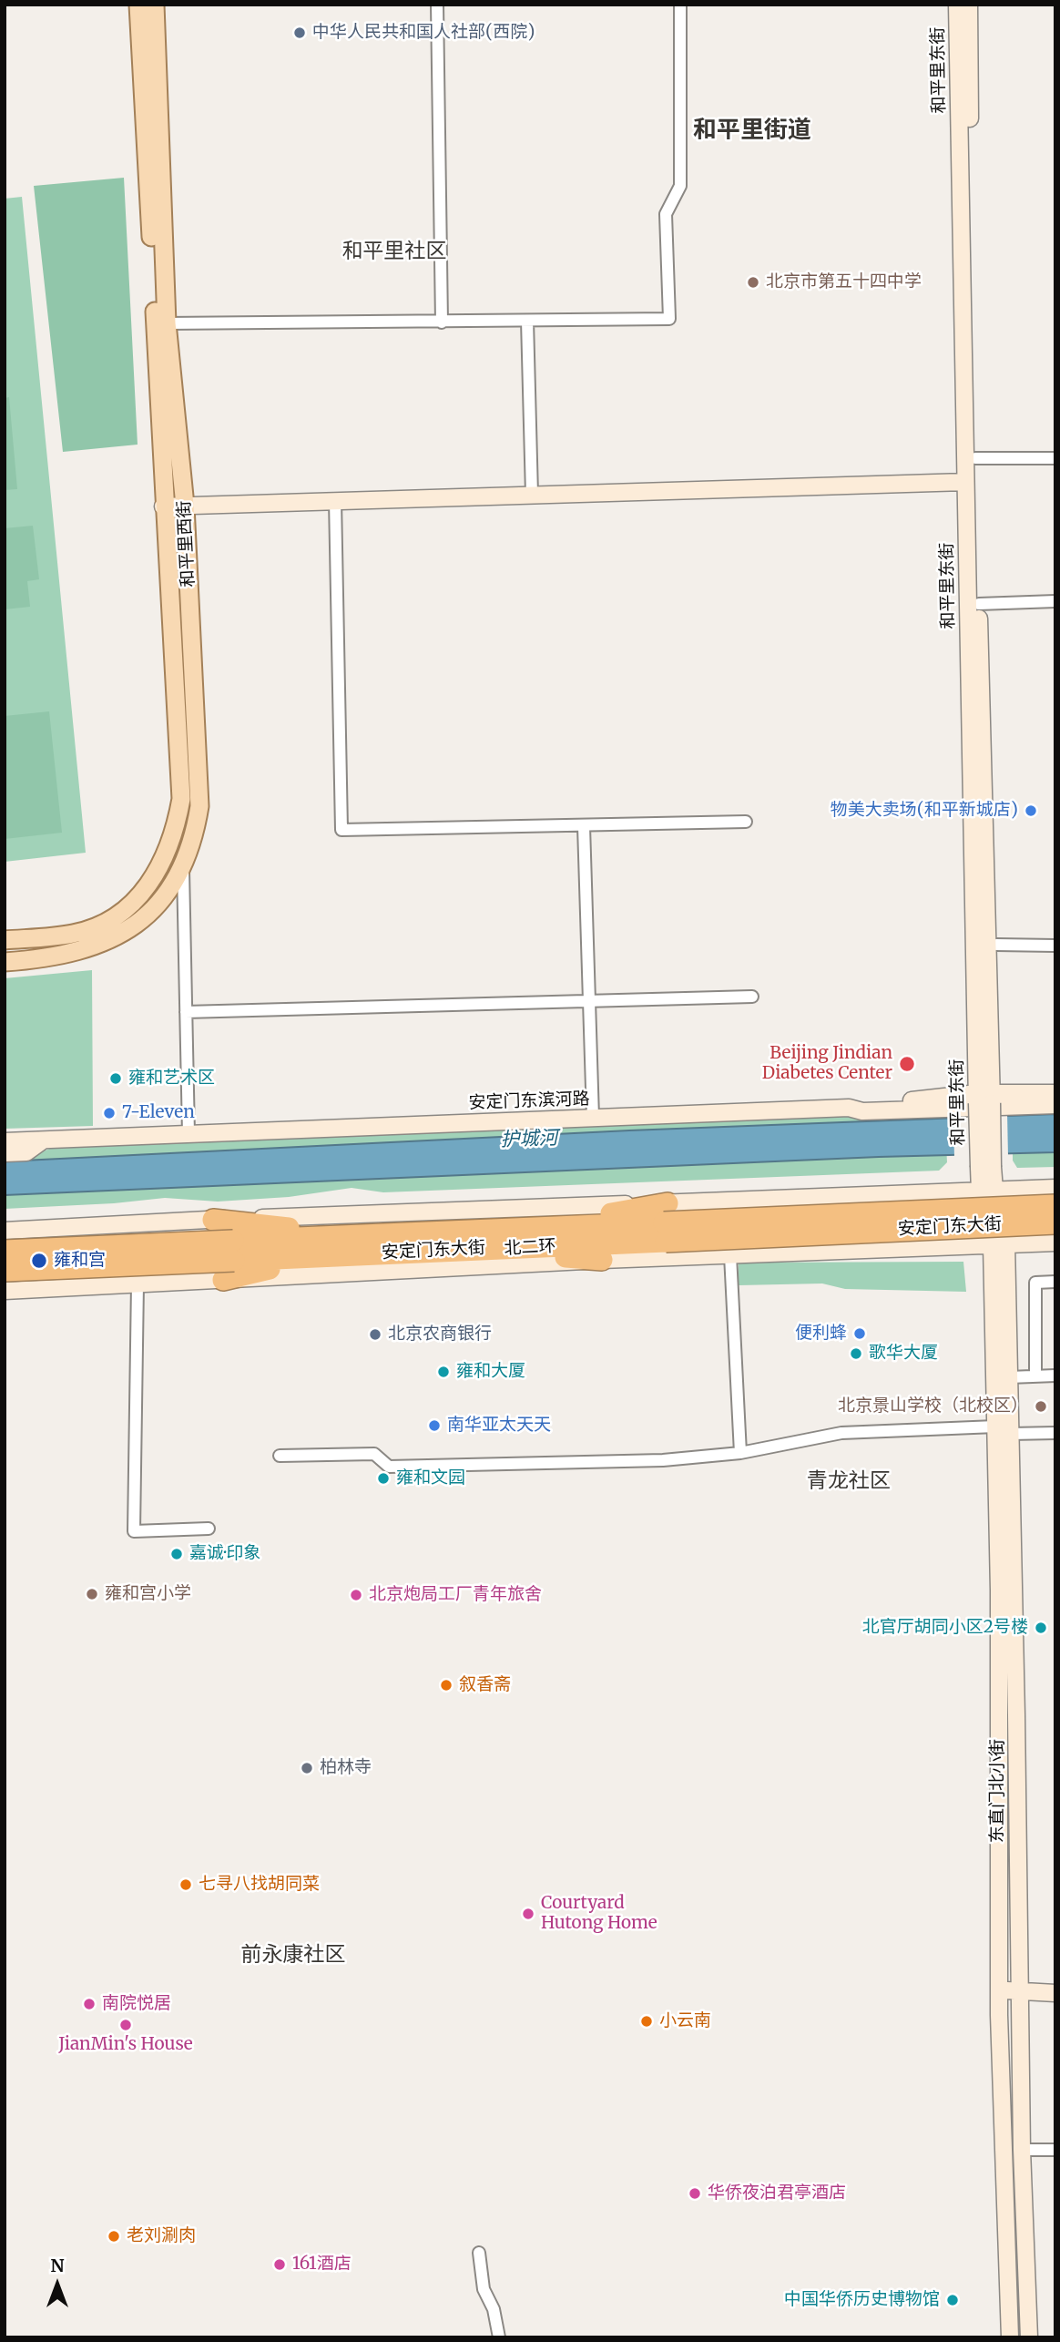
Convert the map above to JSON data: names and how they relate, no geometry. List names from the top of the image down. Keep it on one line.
{"streets":{"highway":["北二环"],"main road":["和平里西街"],"street":["和平里东街","安定门东滨河路","安定门东大街","东直门北小街"]},"crossings":[["和平里东街","安定门东大街"],["和平里东街","东直门北小街"],["安定门东大街","北二环"],["安定门东大街","东直门北小街"]],"districts":["和平里街道","和平里社区","青龙社区","前永康社区"],"water":["护城河"],"places":["中华人民共和国人社部(西院)","北京市第五十四中学","物美大卖场(和平新城店)","Beijing Jindian Diabetes Center","雍和艺术区","7-Eleven","雍和宫","便利蜂","北京农商银行","歌华大厦","雍和大厦","北京景山学校（北校区）","南华亚太天天","雍和文园","嘉诚·印象","雍和宫小学","北京炮局工厂青年旅舍","北官厅胡同小区2号楼","叙香斋","柏林寺","七寻八找胡同菜","Courtyard Hutong Home","南院悦居","小云南","JianMin's House","华侨夜泊君亭酒店","老刘涮肉","161酒店","中国华侨历史博物馆"],"north":"top"}
